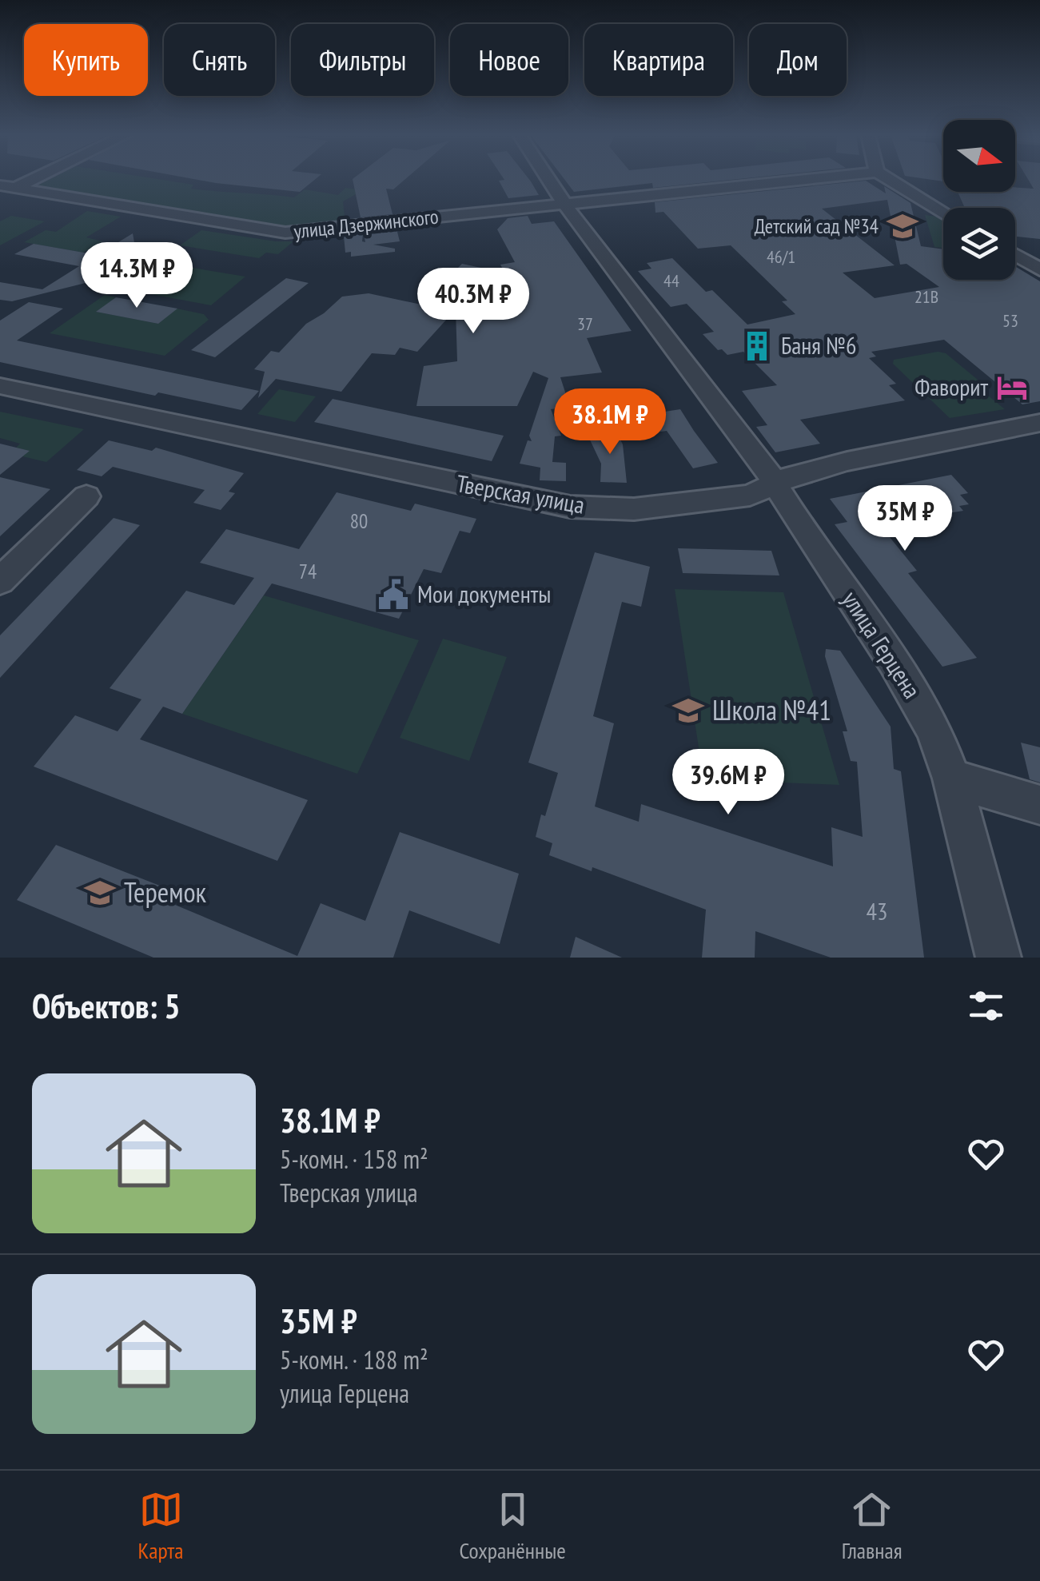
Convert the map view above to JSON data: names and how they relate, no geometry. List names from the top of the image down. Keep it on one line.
{"streets":{"street":["улица Дзержинского","Тверская улица","улица Герцена"]},"crossings":[["улица Дзержинского","улица Герцена"],["Тверская улица","улица Герцена"]],"places":{"school or university":["Детский сад №34","Школа №41","Теремок"],"building":["Баня №6"],"hotel":["Фаворит"],"public building":["Мои документы"]},"house_numbers":["46/1","44","21В","53","37","80","74","43"],"north":"right","page":{"chip":["Купить","Снять","Фильтры","Новое","Квартира","Дом"],"price":["14.3M ₽","40.3M ₽","38.1M ₽","35M ₽","39.6M ₽"],"heading":"Объектов: 5","list":[{"name":"38.1M ₽","note":"5-комн. · 158 m² · Тверская улица"},{"name":"35M ₽","note":"5-комн. · 188 m² · улица Герцена"}],"tabs":["Карта","Сохранённые","Главная"]}}
